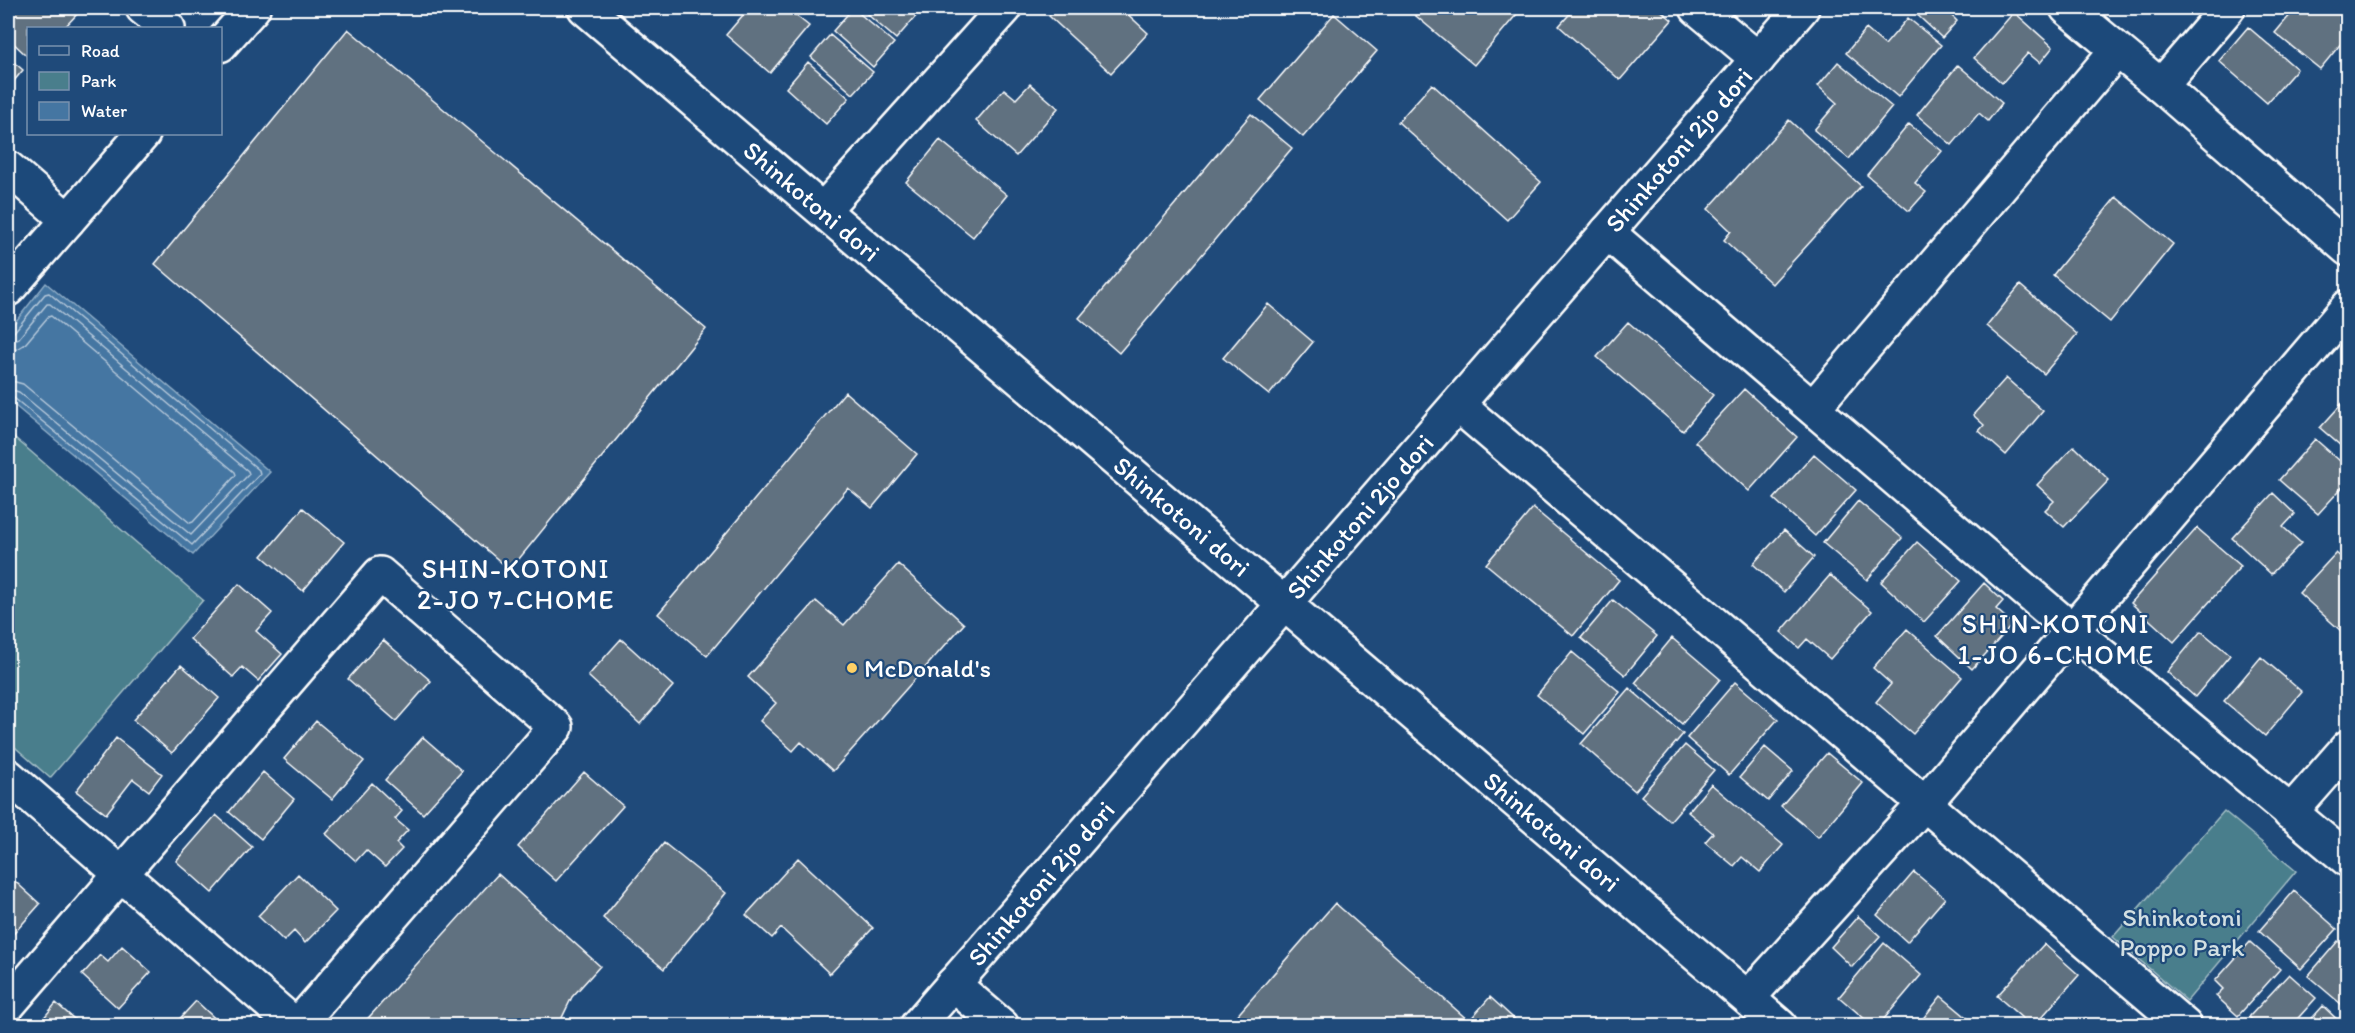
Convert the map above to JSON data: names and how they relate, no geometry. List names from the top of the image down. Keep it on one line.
{"streets":{"street":["Shinkotoni 2jo dori","Shinkotoni dori"]},"crossings":[["Shinkotoni 2jo dori","Shinkotoni dori"]],"districts":["SHIN-KOTONI 2-JO 7-CHOME","SHIN-KOTONI 1-JO 6-CHOME"],"parks":["Shinkotoni Poppo Park"],"places":["McDonald's"],"legend":["Road","Park","Water"]}
